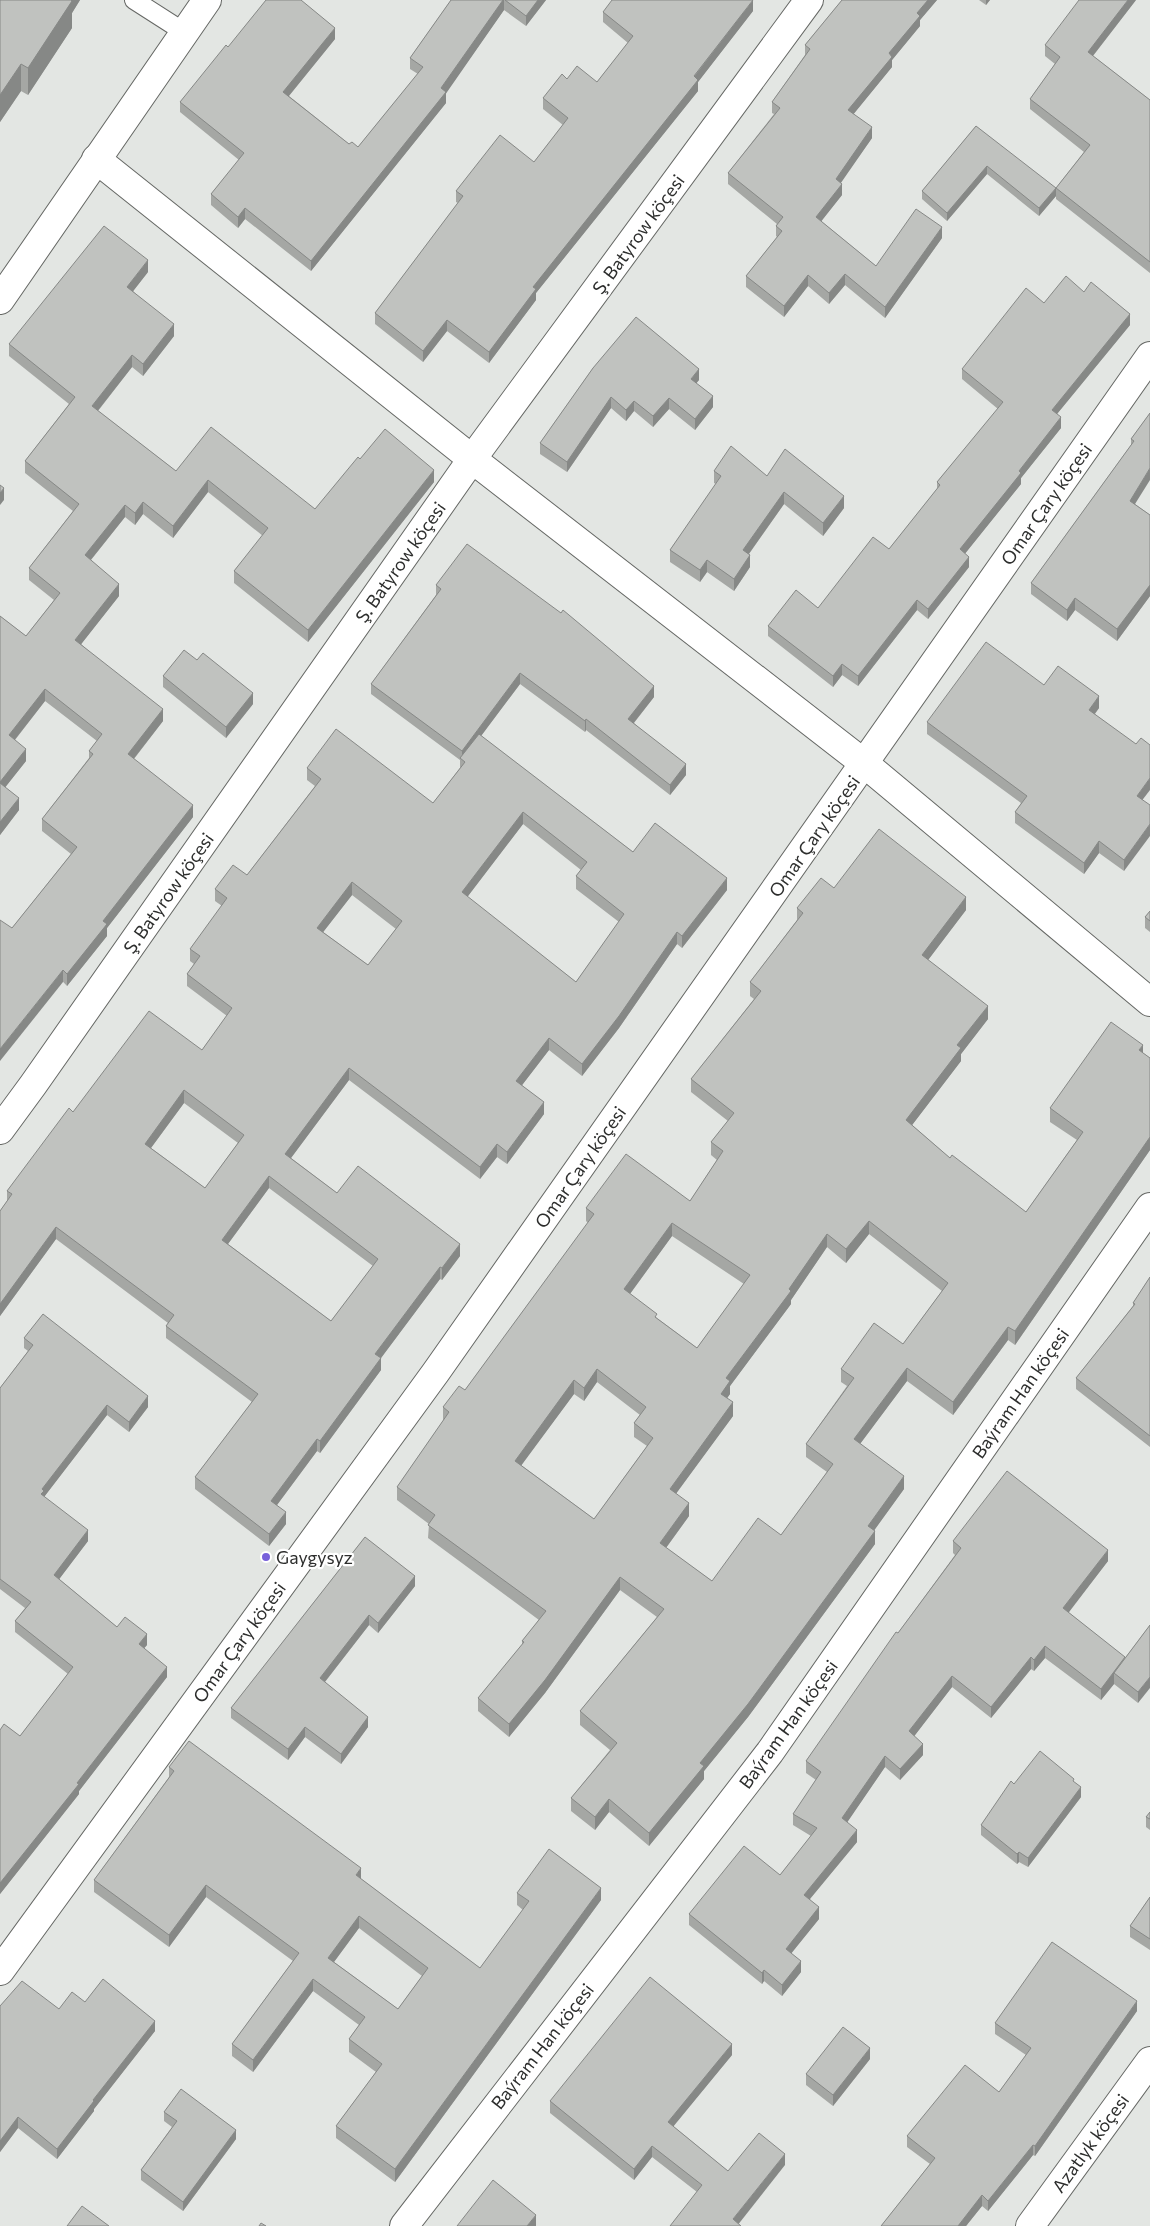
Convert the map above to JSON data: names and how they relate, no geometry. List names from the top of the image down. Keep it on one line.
{"streets":{"street":["Ş. Batyrow köçesi","Omar Çary köçesi","Baýram Han köçesi","Azatlyk köçesi"]},"places":["Gaygysyz"]}
